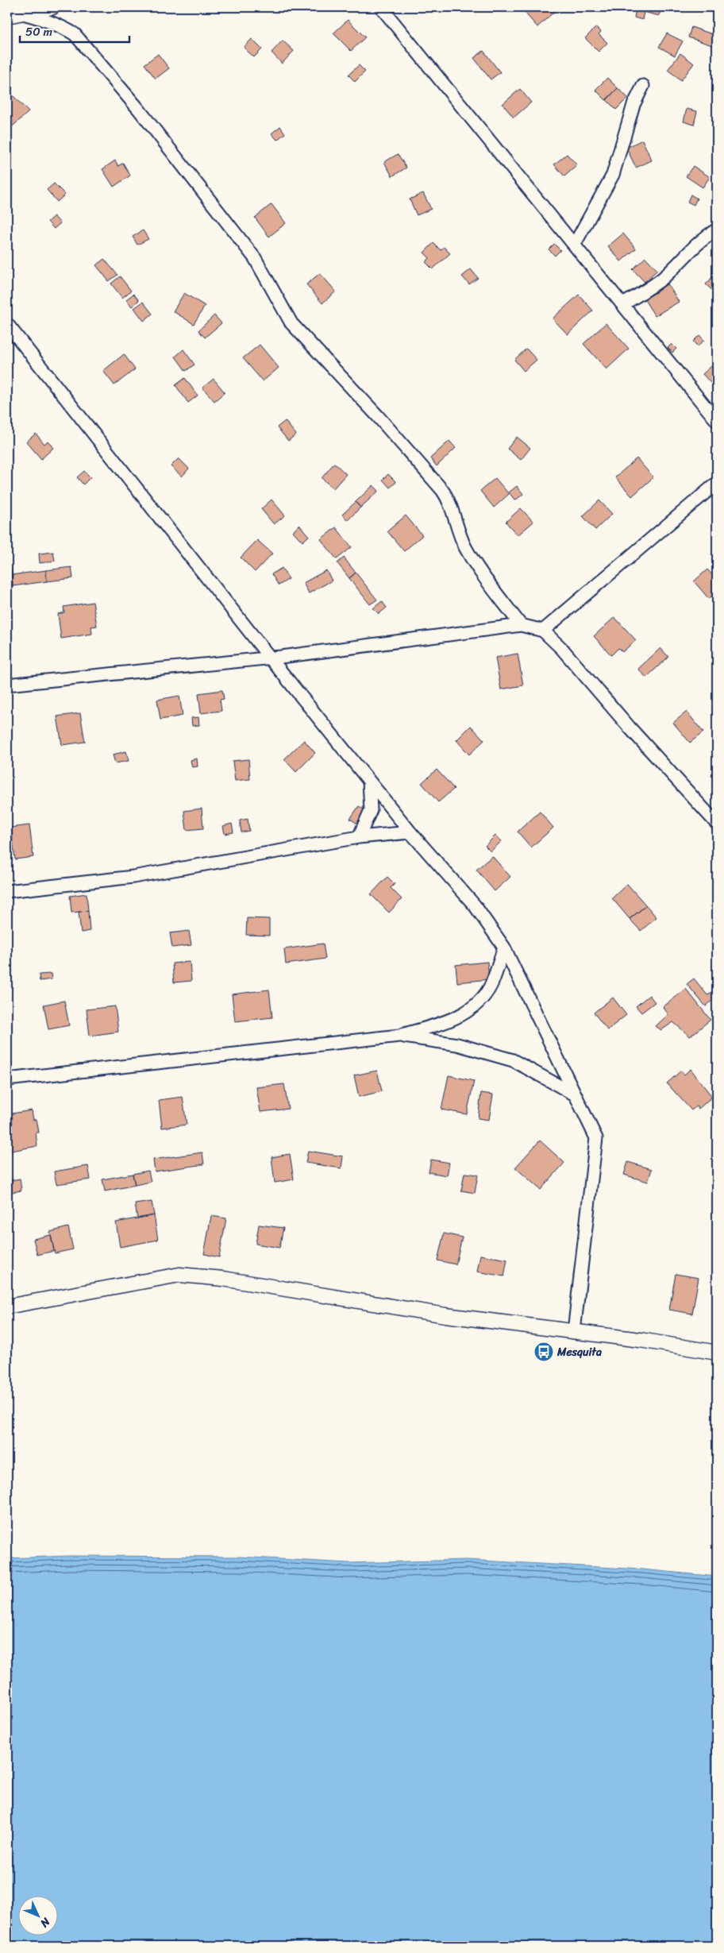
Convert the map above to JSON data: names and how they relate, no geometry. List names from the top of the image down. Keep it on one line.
{"places":{"bus stop":["Mesquita"]},"scale_bar":"50 m","north":"bottom right"}
